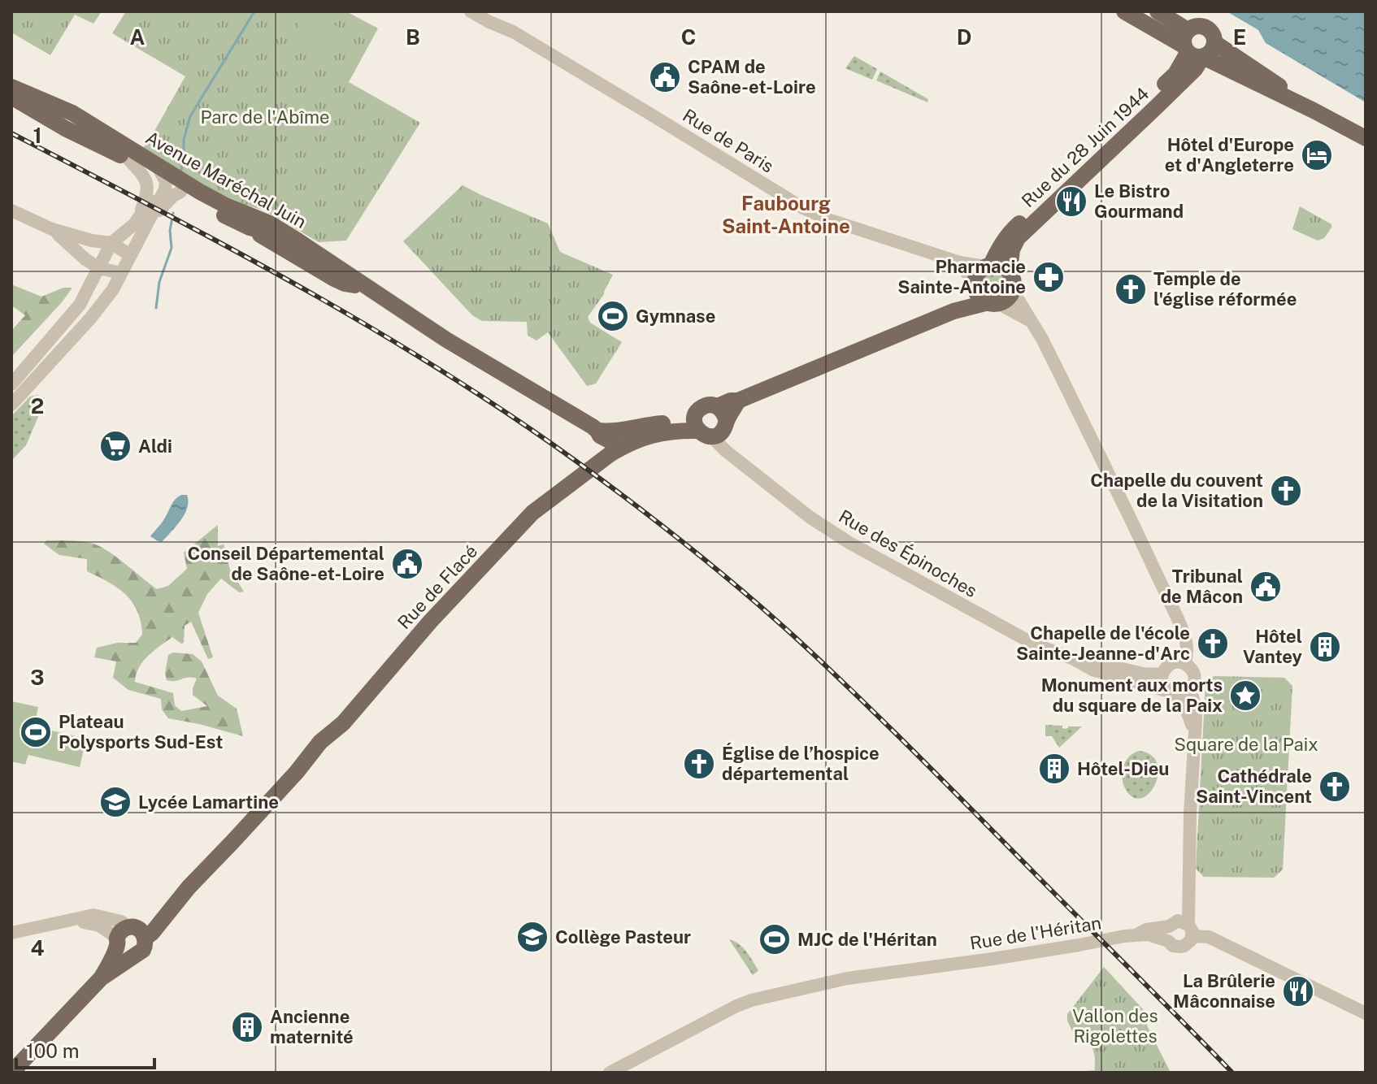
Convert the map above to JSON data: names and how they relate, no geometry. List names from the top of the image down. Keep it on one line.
{"streets":{"main road":["Rue du 28 Juin 1944","Avenue Maréchal Juin","Rue de Flacé"],"street":["Rue de Paris","Rue des Épinoches","Rue de l'Héritan"]},"crossings":[["Rue de Paris","Rue du 28 Juin 1944"],["Rue de Paris","Rue de Flacé"],["Rue du 28 Juin 1944","Rue de Flacé"],["Rue des Épinoches","Rue de Flacé"]],"districts":["Faubourg Saint-Antoine"],"parks":["Parc de l'Abîme","Square de la Paix","Vallon des Rigolettes"],"places":{"public building":["CPAM de Saône-et-Loire","Conseil Départemental de Saône-et-Loire","Tribunal de Mâcon"],"hotel":["Hôtel d'Europe et d'Angleterre"],"restaurant":["Le Bistro Gourmand","La Brûlerie Mâconnaise"],"pharmacy":["Pharmacie Sainte-Antoine"],"church":["Temple de l'église réformée","Chapelle du couvent de la Visitation","Chapelle de l'école Sainte-Jeanne-d'Arc","Église de l’hospice départemental","Cathédrale Saint-Vincent"],"sports":["Gymnase","Plateau Polysports Sud-Est","MJC de l'Héritan"],"supermarket":["Aldi"],"building":["Hôtel Vantey","Hôtel-Dieu","Ancienne maternité"],"place":["Monument aux morts du square de la Paix"],"school or university":["Lycée Lamartine","Collège Pasteur"]},"scale_bar":"100 m","grid":{"columns":["A","B","C","D","E"],"rows":["1","2","3","4"]}}
